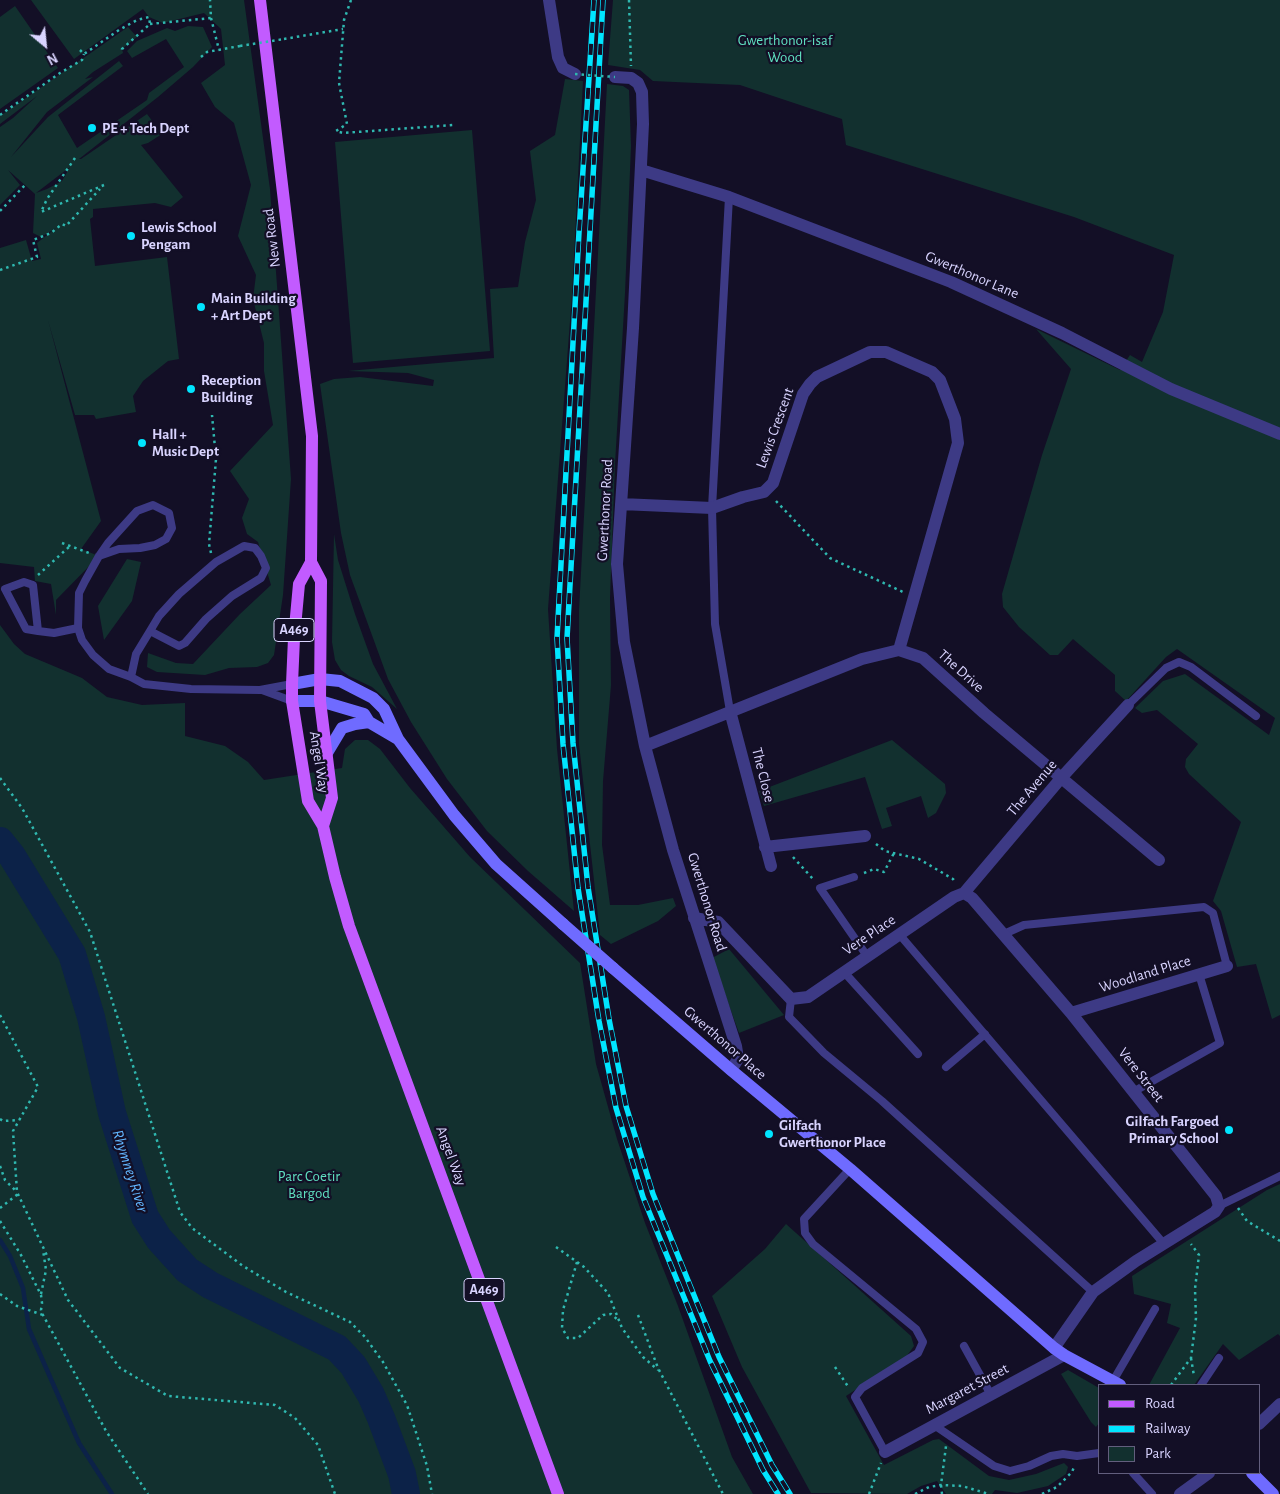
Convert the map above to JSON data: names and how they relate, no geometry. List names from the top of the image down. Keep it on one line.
{"streets":{"main road":["New Road","A469","Angel Way"],"street":["Gwerthonor Lane","Lewis Crescent","Gwerthonor Road","The Drive","The Close","The Avenue","Vere Place","Woodland Place","Gwerthonor Place","Vere Street","Margaret Street"]},"crossings":[["New Road","Angel Way"],["New Road","Gwerthonor Place"],["Gwerthonor Lane","Gwerthonor Road"],["Lewis Crescent","Gwerthonor Road"],["Lewis Crescent","The Drive"],["Gwerthonor Road","Gwerthonor Place"],["The Drive","The Avenue"],["Angel Way","Gwerthonor Place"],["The Avenue","Vere Place"],["The Avenue","Vere Street"],["Vere Place","Vere Street"],["Woodland Place","Vere Street"],["Gwerthonor Place","Margaret Street"]],"water":["Rhymney River"],"parks":["Gwerthonor-isaf Wood","Parc Coetir Bargod"],"places":["PE + Tech Dept","Lewis School Pengam","Main Building + Art Dept","Reception Building","Hall + Music Dept","Gilfach Fargoed Primary School","Gilfach Gwerthonor Place"],"legend":["Road","Railway","Park"],"north":"bottom right"}
